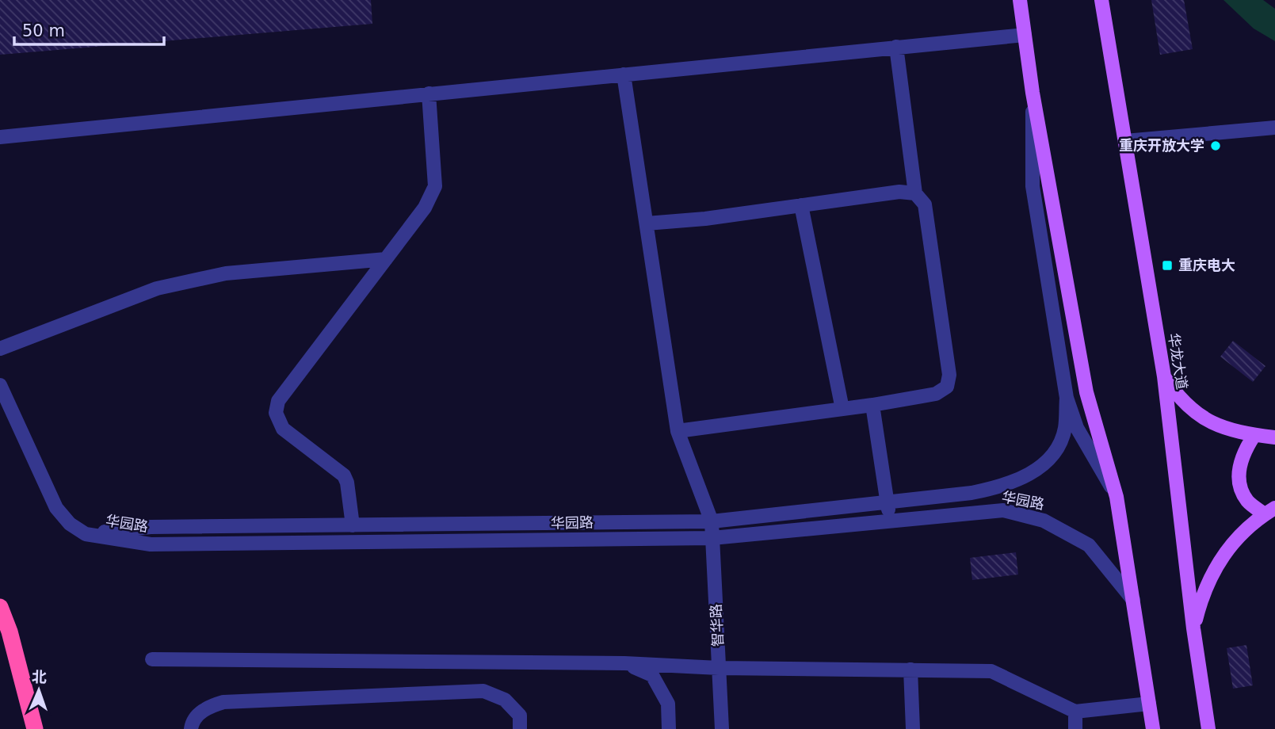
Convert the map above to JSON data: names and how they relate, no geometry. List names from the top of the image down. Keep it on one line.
{"streets":{"main road":["华龙大道"],"street":["华园路","智华路"]},"crossings":[["华园路","智华路"]],"places":{"other":["重庆开放大学"],"transit":["重庆电大"]},"scale_bar":"50 m","north":"top"}
